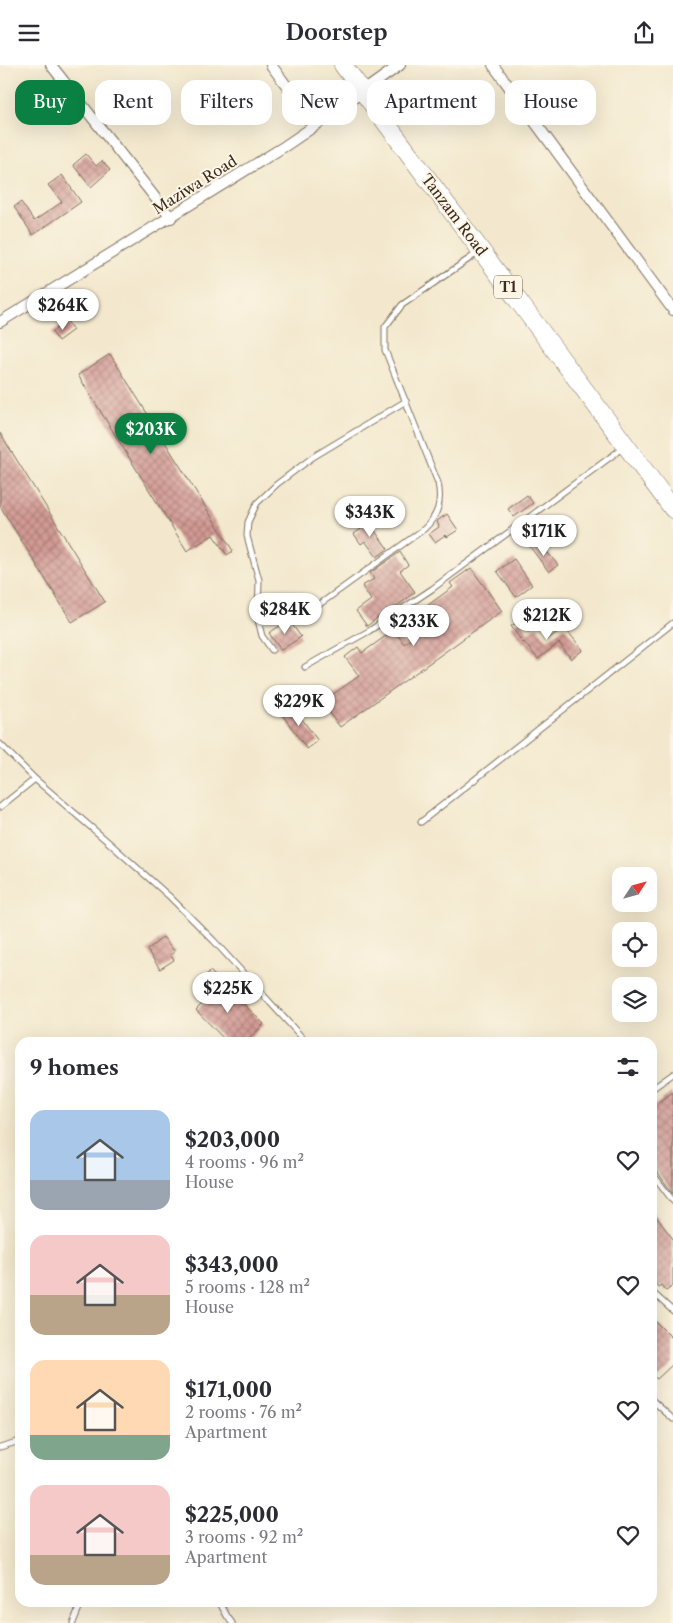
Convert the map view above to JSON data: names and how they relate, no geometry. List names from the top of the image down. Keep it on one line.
{"streets":{"highway":["Tanzam Road","T1"],"street":["Maziwa Road"]},"crossings":[["Maziwa Road","Tanzam Road"]],"north":"top right","page":{"header":"Doorstep","chip":["Buy","Rent","Filters","New","Apartment","House"],"price":["$264K","$203K","$343K","$171K","$284K","$212K","$233K","$229K","$225K"],"heading":"9 homes","list":[{"name":"$203,000","note":"4 rooms · 96 m² · House"},{"name":"$343,000","note":"5 rooms · 128 m² · House"},{"name":"$171,000","note":"2 rooms · 76 m² · Apartment"},{"name":"$225,000","note":"3 rooms · 92 m² · Apartment"}]}}
